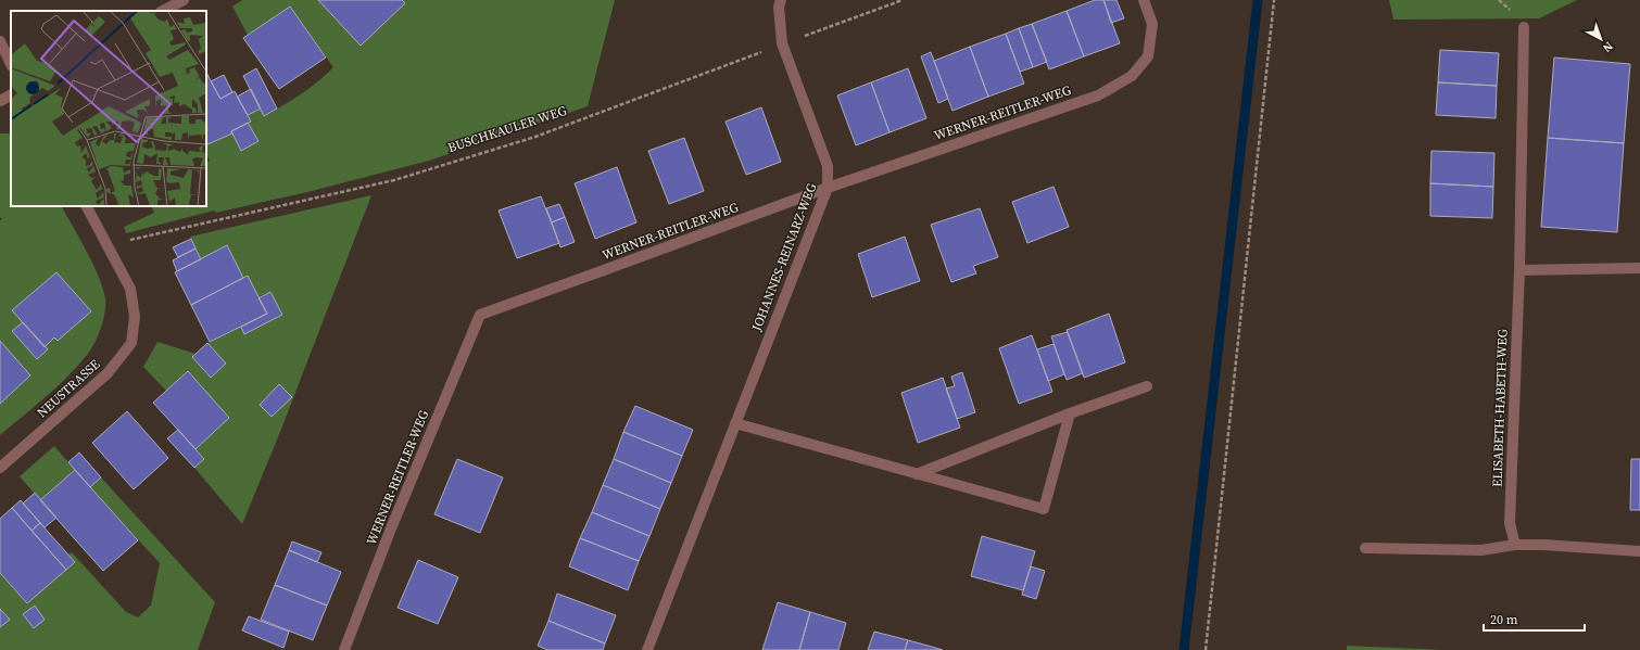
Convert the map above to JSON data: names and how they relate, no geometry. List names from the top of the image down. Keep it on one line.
{"streets":{"street":["WERNER-REITLER-WEG","JOHANNES-REINARZ-WEG","NEUSTRASSE","ELISABETH-HABETH-WEG"],"path":["BUSCHKAULER WEG"]},"crossings":[["WERNER-REITLER-WEG","JOHANNES-REINARZ-WEG"],["BUSCHKAULER WEG","JOHANNES-REINARZ-WEG"],["BUSCHKAULER WEG","NEUSTRASSE"]],"scale_bar":"20 m","north":"bottom right"}
